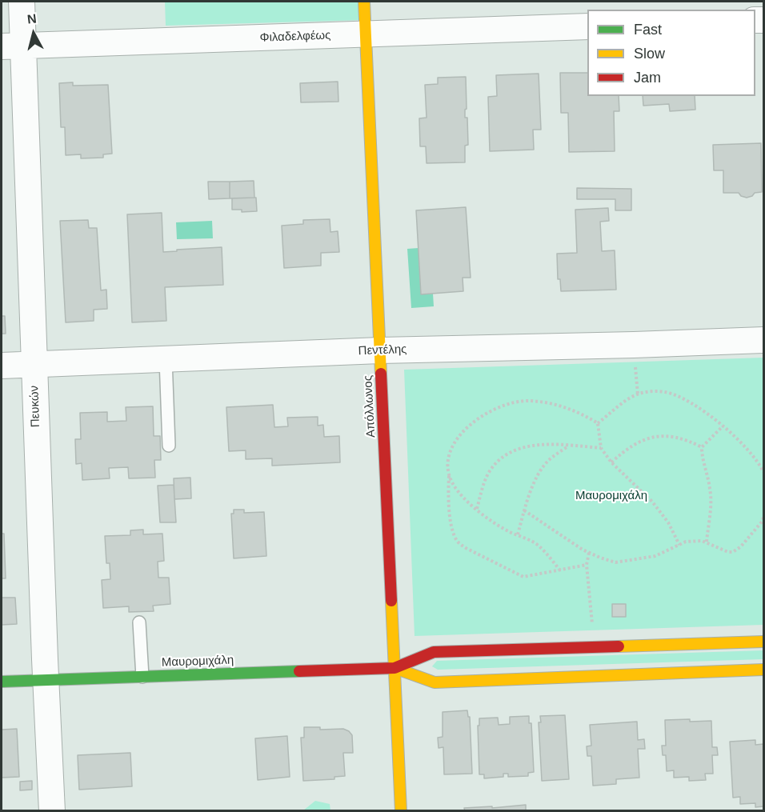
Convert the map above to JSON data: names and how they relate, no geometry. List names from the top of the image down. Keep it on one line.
{"streets":{"street":["Φιλαδελφέως","Πεντέλης","Πευκών","Απόλλωνος","Μαυρομιχάλη"]},"crossings":[["Φιλαδελφέως","Πευκών"],["Φιλαδελφέως","Απόλλωνος"],["Πεντέλης","Πευκών"],["Πεντέλης","Απόλλωνος"],["Πευκών","Μαυρομιχάλη"],["Απόλλωνος","Μαυρομιχάλη"]],"parks":["Μαυρομιχάλη"],"legend":["Fast","Slow","Jam"],"north":"top"}
